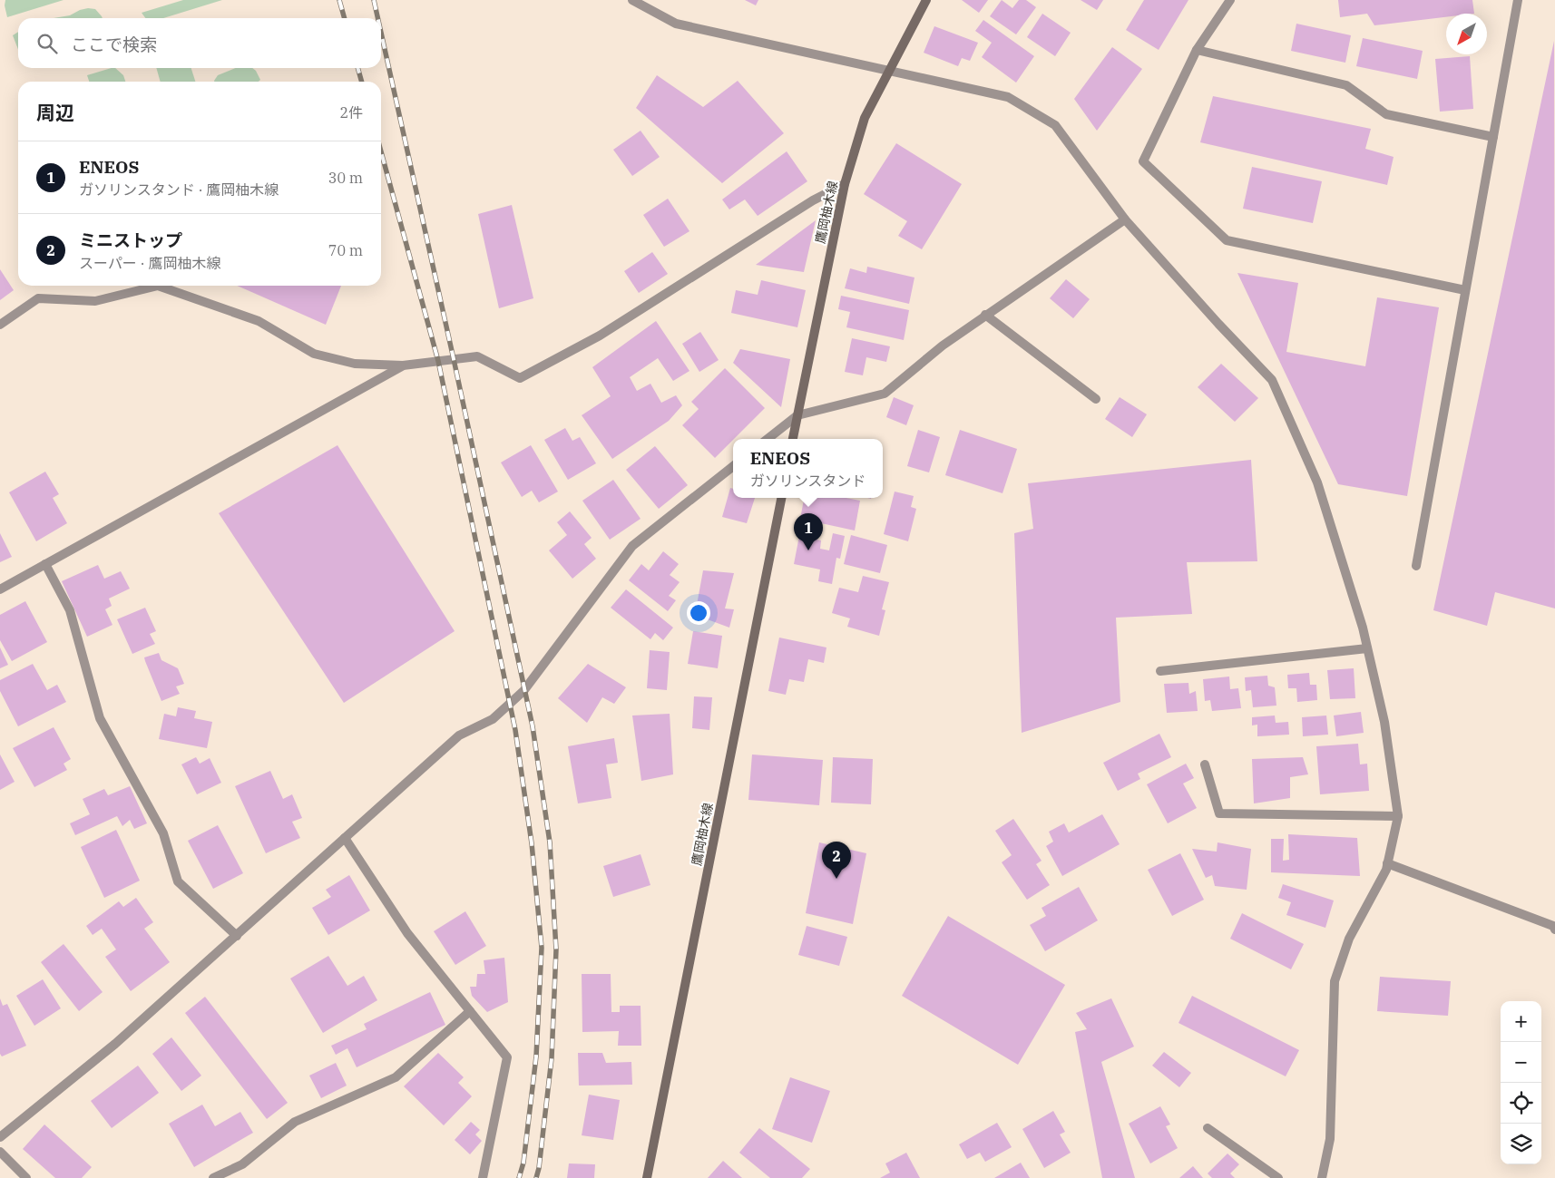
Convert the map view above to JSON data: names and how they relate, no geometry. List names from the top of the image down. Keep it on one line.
{"streets":{"main road":["鷹岡柚木線"]},"north":"bottom left","page":{"search":"ここで検索","heading":["周辺","2件"],"list":[{"mark":"1","name":"ENEOS","note":"ガソリンスタンド · 鷹岡柚木線","value":"30 m"},{"mark":"2","name":"ミニストップ","note":"スーパー · 鷹岡柚木線","value":"70 m"}],"popup":["ENEOS","ガソリンスタンド"],"pins":["1","2"],"map_buttons":["+","−"]}}
